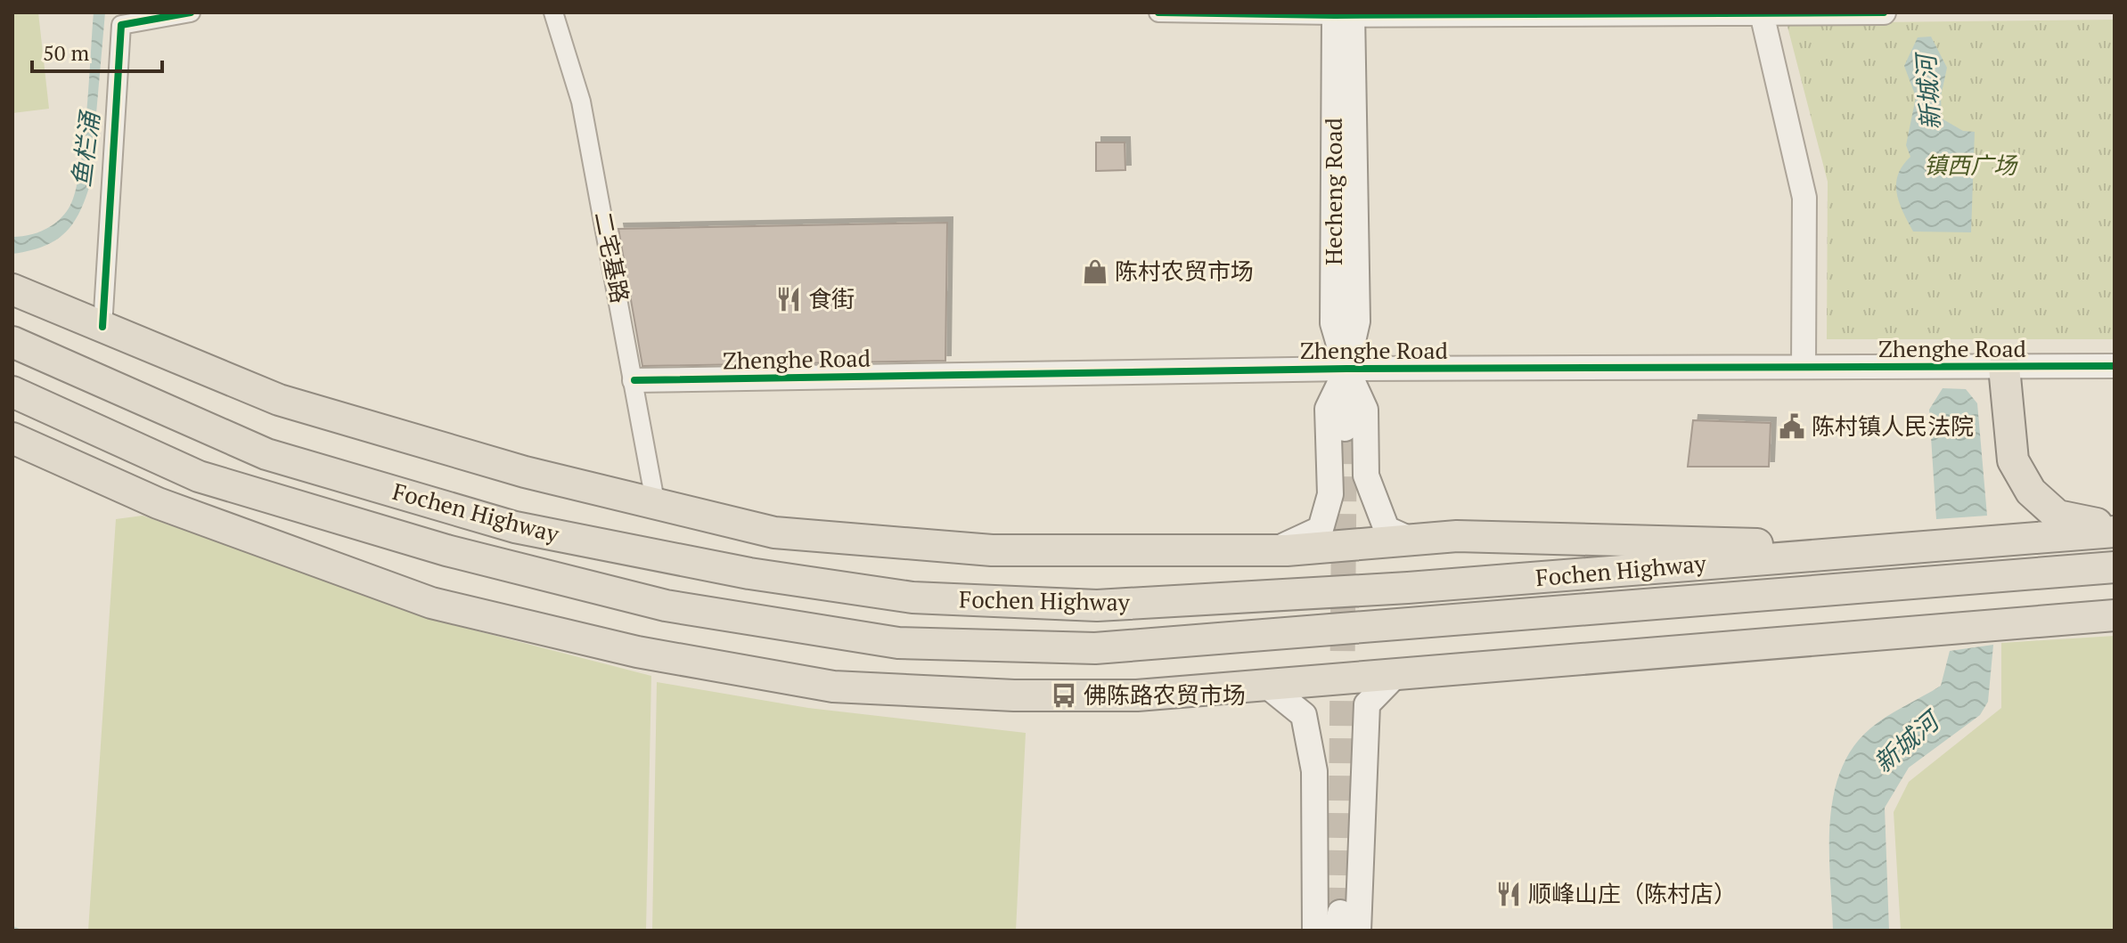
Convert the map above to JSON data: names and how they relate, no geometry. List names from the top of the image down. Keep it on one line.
{"streets":{"highway":["Fochen Highway"],"main road":["Hecheng Road"],"street":["二宅基路","Zhenghe Road"]},"crossings":[["Hecheng Road","Zhenghe Road"],["二宅基路","Zhenghe Road"]],"water":["新城河","鱼栏涌"],"parks":["镇西广场"],"places":{"shop":["陈村农贸市场"],"restaurant":["食街","顺峰山庄（陈村店）"],"public building":["陈村镇人民法院"],"bus stop":["佛陈路农贸市场"]},"scale_bar":"50 m"}
